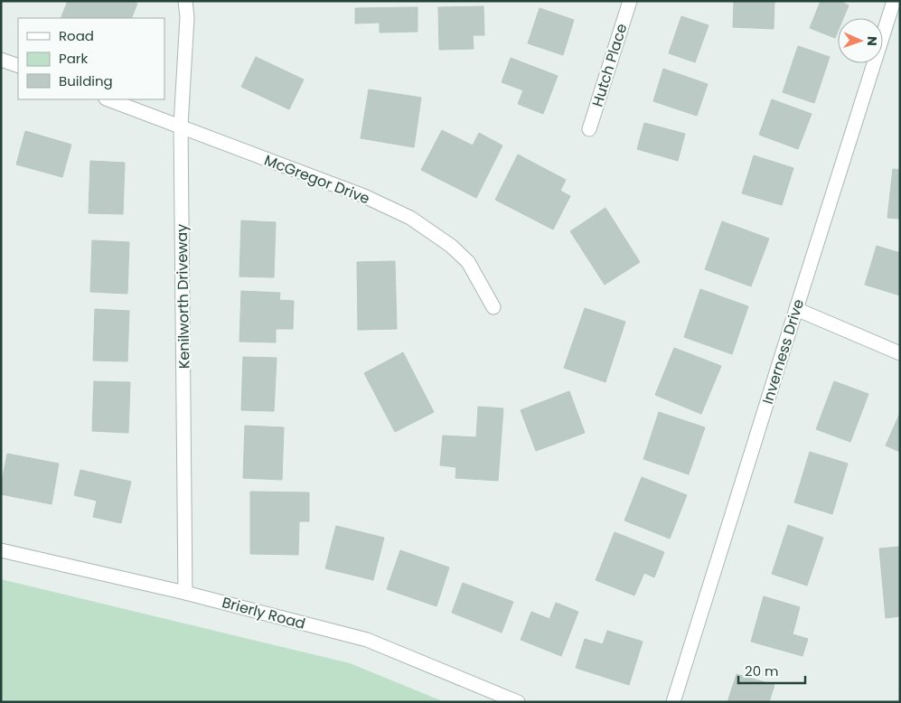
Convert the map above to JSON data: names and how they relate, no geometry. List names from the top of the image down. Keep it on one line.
{"streets":{"street":["Hutch Place","McGregor Drive","Kenilworth Driveway","Inverness Drive","Brierly Road"]},"crossings":[["McGregor Drive","Kenilworth Driveway"],["Kenilworth Driveway","Brierly Road"]],"legend":["Road","Park","Building"],"scale_bar":"20 m","north":"right"}
